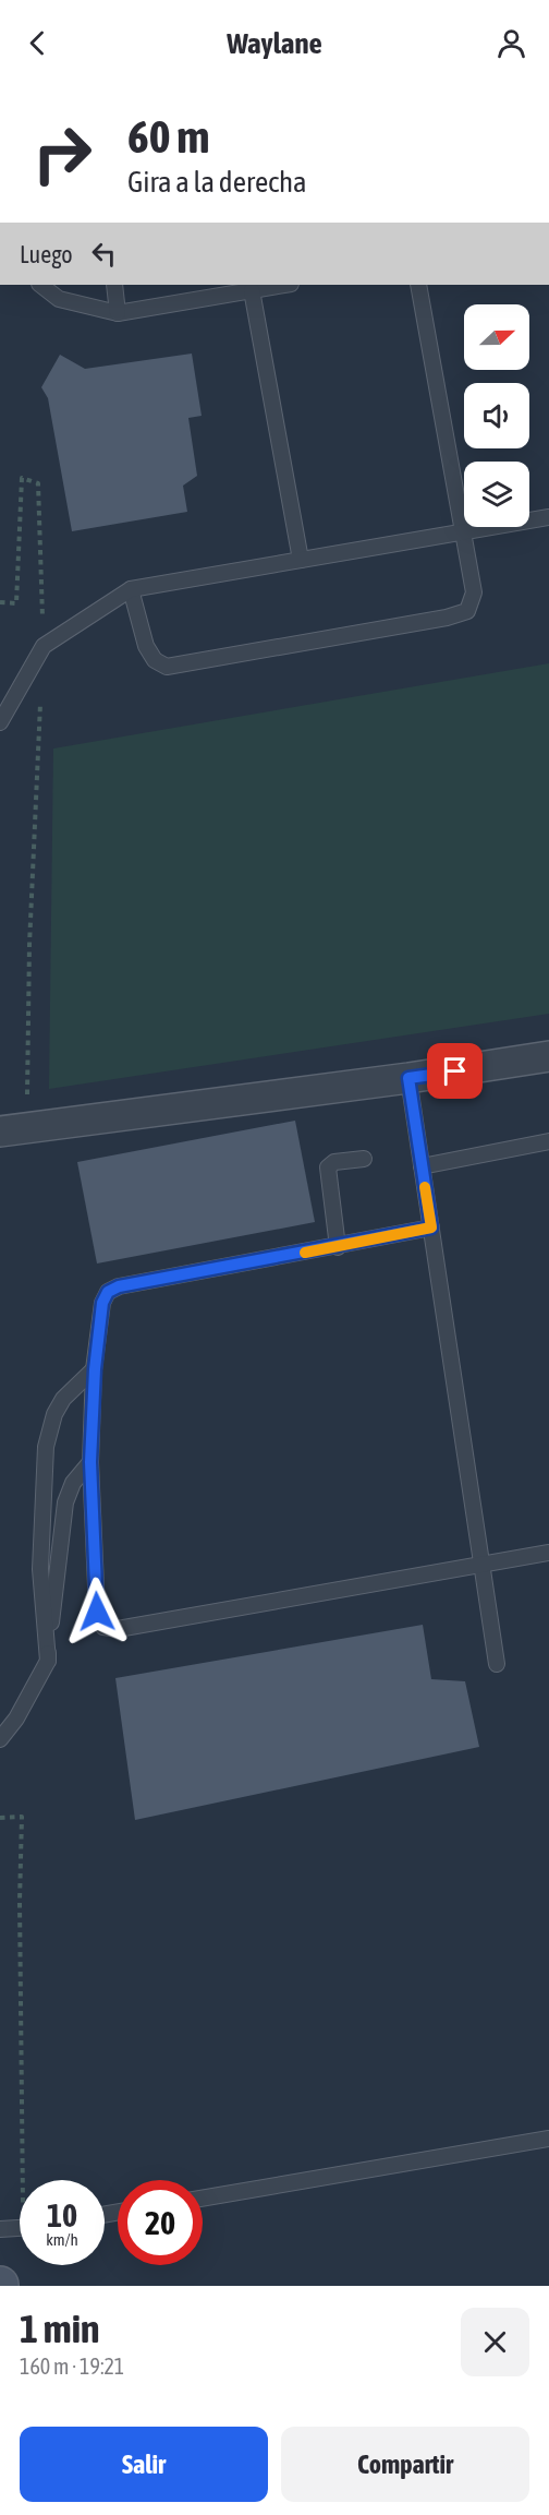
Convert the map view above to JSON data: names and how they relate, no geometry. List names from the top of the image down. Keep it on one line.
{"north":"right","page":{"header":"Waylane","turn":["60 m","Gira a la derecha"],"then":"Luego","speed":"10 km/h","limit":"20","heading":["1 min","160 m · 19:21"],"buttons":["Salir","Compartir"]}}
